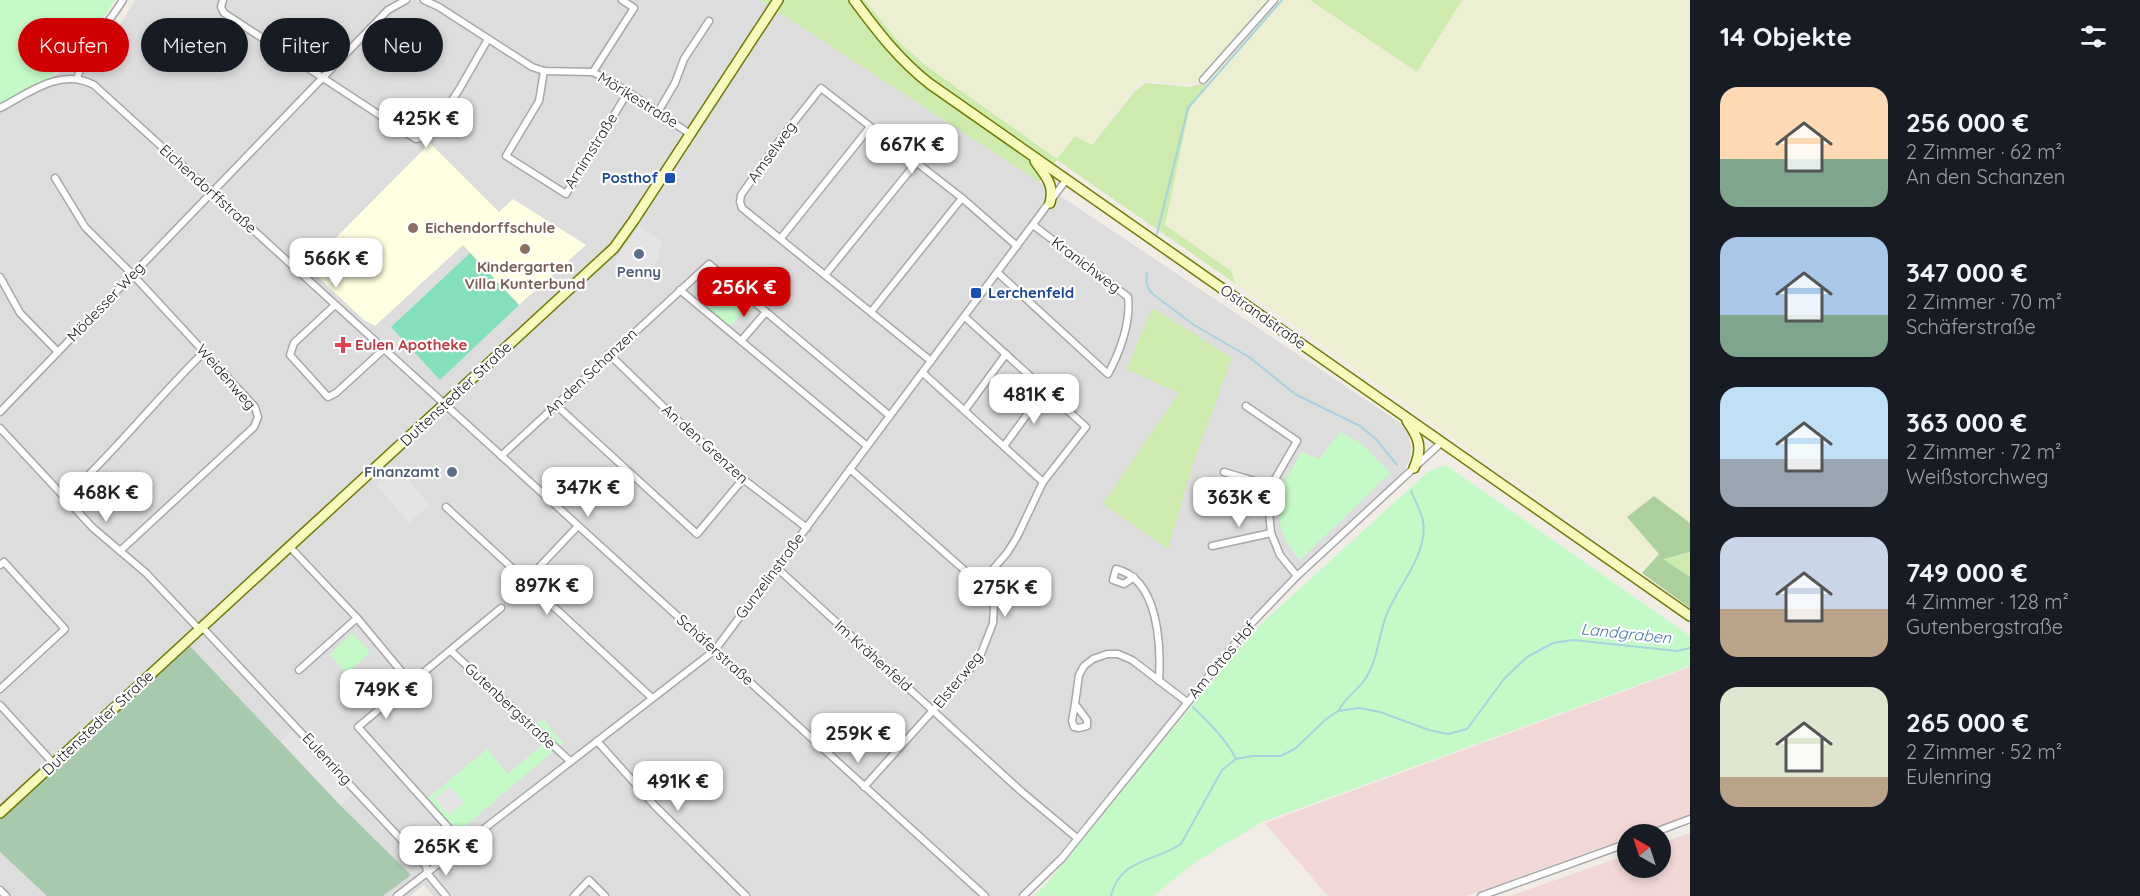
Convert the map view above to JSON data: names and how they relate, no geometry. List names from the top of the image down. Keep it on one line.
{"streets":{"main road":["Ostrandstraße","Duttenstedter Straße"],"street":["Mörikestraße","Arnimstraße","Amselweg","Eichendorffstraße","Kranichweg","Mödesser Weg","An den Schanzen","Weidenweg","An den Grenzen","Gunzelinstraße","Schäferstraße","Im Krähenfeld","Am Ottos Hof","Elsterweg","Gutenbergstraße","Eulenring"]},"crossings":[["Mörikestraße","Arnimstraße"],["Mörikestraße","Duttenstedter Straße"],["Amselweg","Gunzelinstraße"],["Eichendorffstraße","Mödesser Weg"],["Eichendorffstraße","Duttenstedter Straße"],["Eichendorffstraße","Schäferstraße"],["Kranichweg","Gunzelinstraße"],["Mödesser Weg","Weidenweg"],["Ostrandstraße","Gunzelinstraße"],["Ostrandstraße","Am Ottos Hof"],["An den Schanzen","An den Grenzen"],["An den Schanzen","Gunzelinstraße"],["An den Schanzen","Schäferstraße"],["Weidenweg","Eulenring"],["Duttenstedter Straße","Schäferstraße"],["Duttenstedter Straße","Eulenring"],["An den Grenzen","Gunzelinstraße"],["Gunzelinstraße","Schäferstraße"],["Gunzelinstraße","Im Krähenfeld"],["Gunzelinstraße","Elsterweg"],["Gunzelinstraße","Gutenbergstraße"],["Gunzelinstraße","Eulenring"],["Schäferstraße","Elsterweg"],["Im Krähenfeld","Am Ottos Hof"],["Im Krähenfeld","Elsterweg"]],"water":["Landgraben"],"places":{"transit":["Posthof","Lerchenfeld"],"other":["Eichendorffschule","Kindergarten Villa Kunterbund","Penny","Finanzamt"],"health":["Eulen Apotheke"]},"north":"top left","page":{"heading":"14 Objekte","chip":["Kaufen","Mieten","Filter","Neu"],"list":[{"name":"256 000 €","note":"2 Zimmer · 62 m² · An den Schanzen"},{"name":"347 000 €","note":"2 Zimmer · 70 m² · Schäferstraße"},{"name":"363 000 €","note":"2 Zimmer · 72 m² · Weißstorchweg"},{"name":"749 000 €","note":"4 Zimmer · 128 m² · Gutenbergstraße"},{"name":"265 000 €","note":"2 Zimmer · 52 m² · Eulenring"}],"price":["425K €","667K €","566K €","256K €","481K €","347K €","468K €","363K €","897K €","275K €","749K €","259K €","491K €","265K €"]}}
